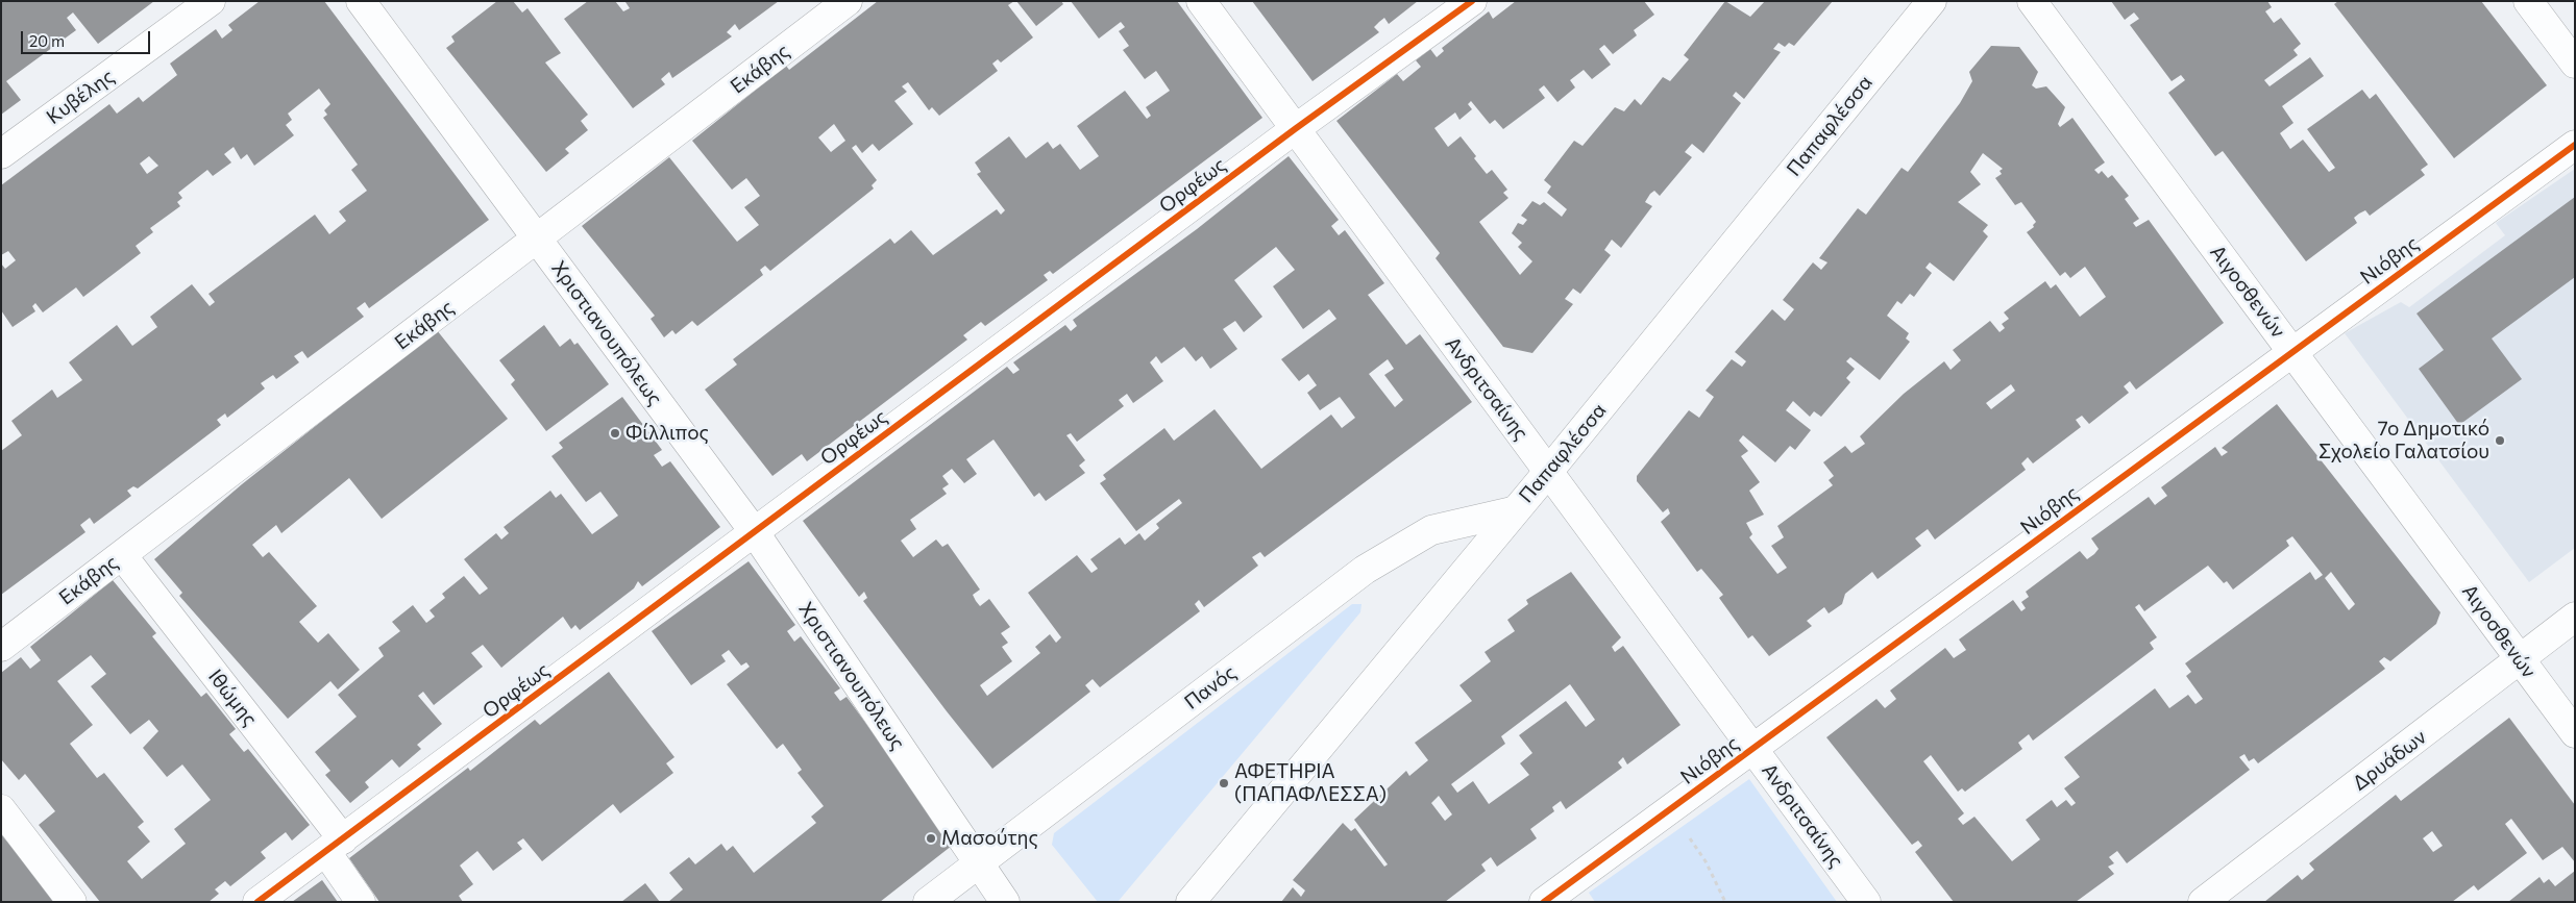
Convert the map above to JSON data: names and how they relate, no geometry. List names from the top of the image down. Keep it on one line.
{"streets":{"street":["Εκάβης","Κυβέλης","Παπαφλέσσα","Ορφέως","Νιόβης","Αιγοσθενών","Χριστιανουπόλεως","Ανδριτσαίνης","Πανός","Ιθώμης","Δρυάδων"]},"crossings":[["Εκάβης","Χριστιανουπόλεως"],["Εκάβης","Ιθώμης"],["Παπαφλέσσα","Ανδριτσαίνης"],["Παπαφλέσσα","Πανός"],["Ορφέως","Χριστιανουπόλεως"],["Ορφέως","Ανδριτσαίνης"],["Ορφέως","Ιθώμης"],["Νιόβης","Αιγοσθενών"],["Νιόβης","Ανδριτσαίνης"],["Αιγοσθενών","Δρυάδων"],["Χριστιανουπόλεως","Πανός"]],"places":["Φίλλιπος","7ο Δημοτικό Σχολείο Γαλατσίου","ΑΦΕΤΗΡΙΑ (ΠΑΠΑΦΛΕΣΣΑ)","Μασούτης"],"scale_bar":"20 m"}
